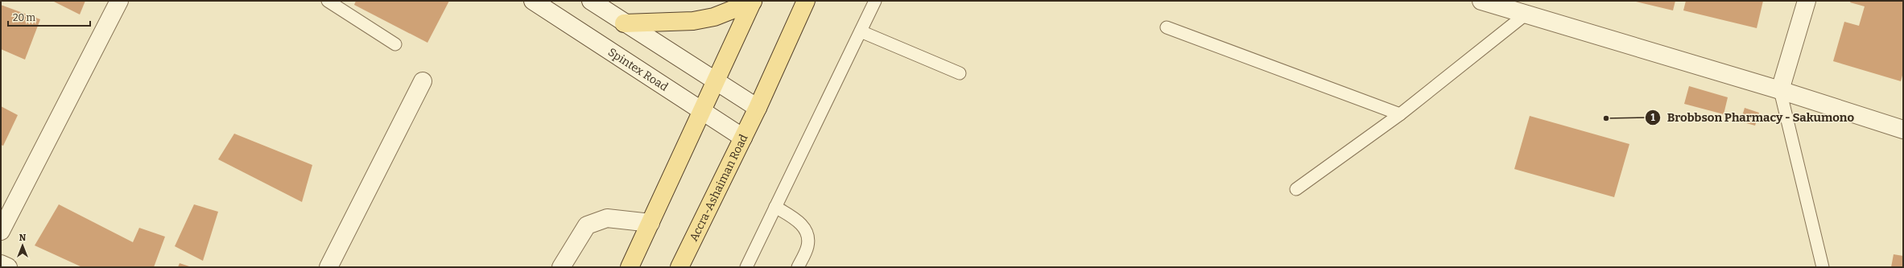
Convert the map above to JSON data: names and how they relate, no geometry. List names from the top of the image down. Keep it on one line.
{"streets":{"main road":["Accra-Ashaiman Road"],"street":["Spintex Road"]},"crossings":[["Spintex Road","Accra-Ashaiman Road"]],"places":["Brobbson Pharmacy - Sakumono"],"scale_bar":"20 m","north":"top"}
